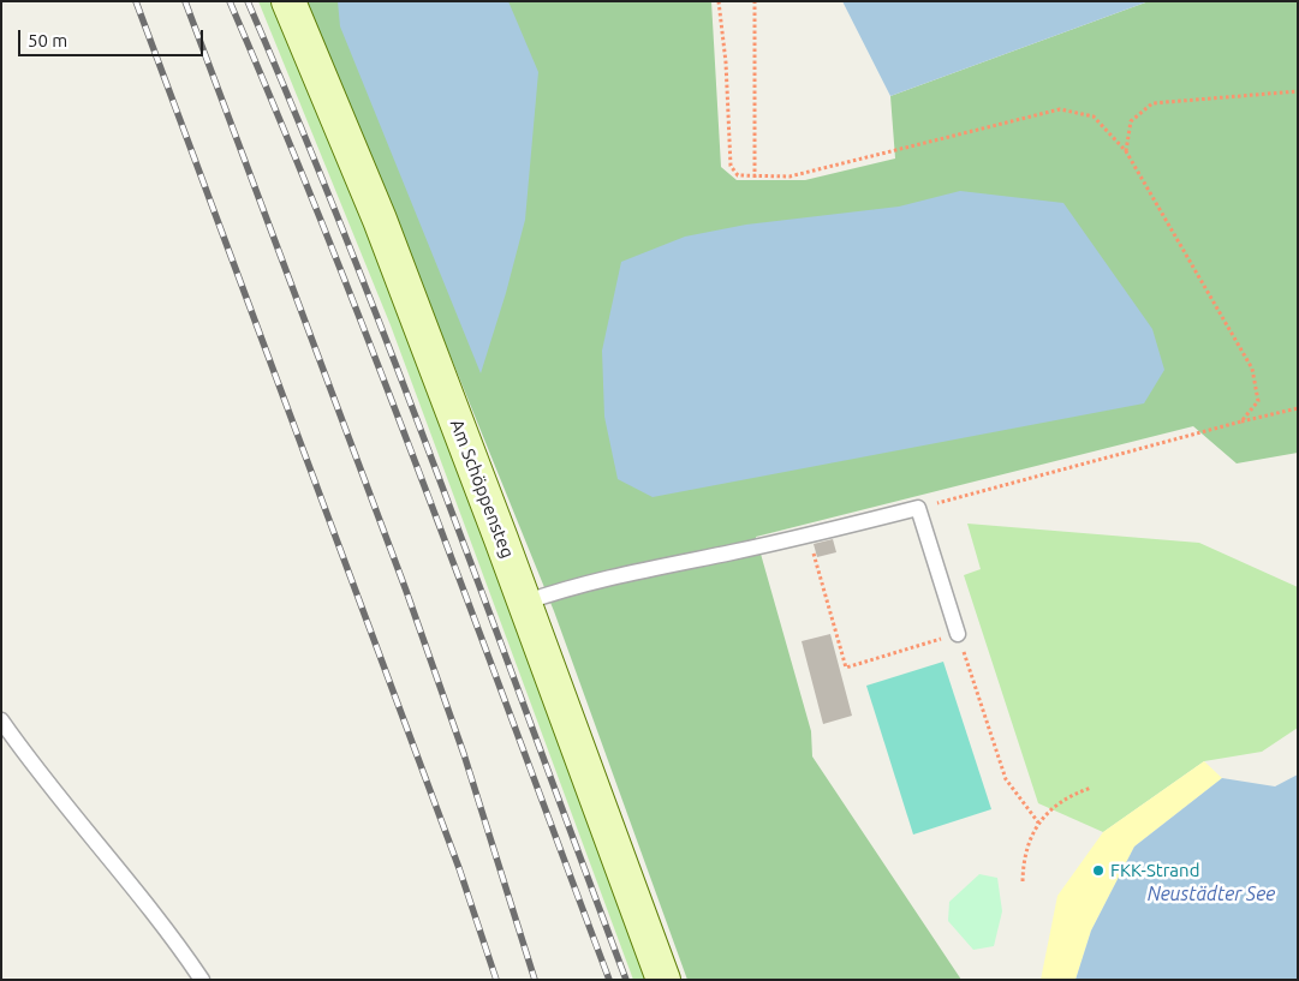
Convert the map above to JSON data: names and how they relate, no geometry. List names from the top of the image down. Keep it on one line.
{"streets":{"street":["Am Schöppensteg"]},"water":["Neustädter See"],"places":["FKK-Strand"],"scale_bar":"50 m"}
